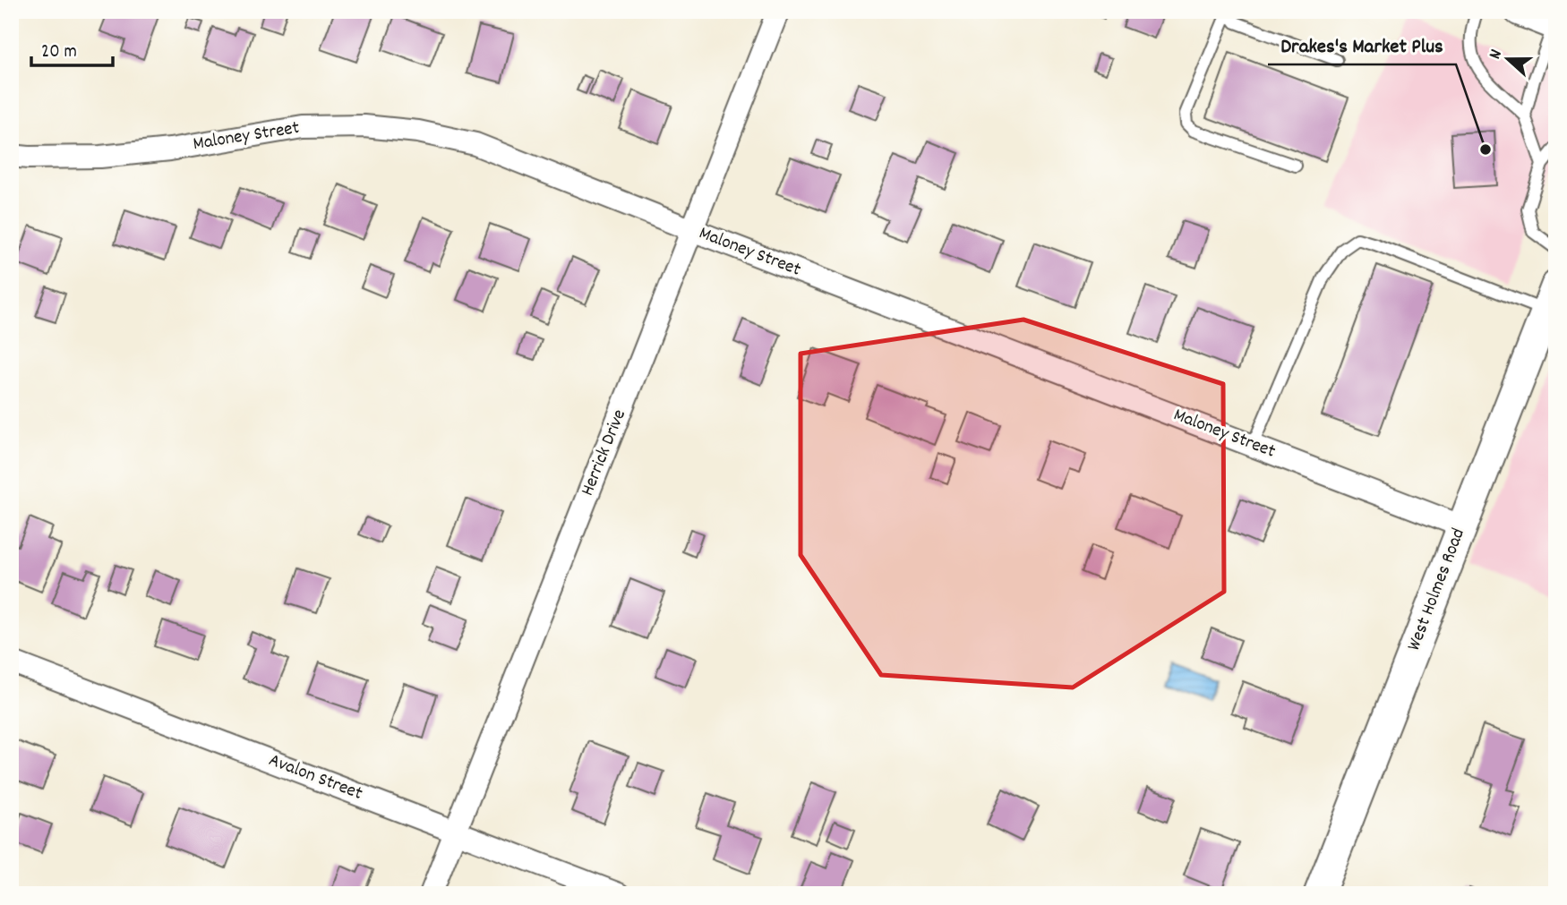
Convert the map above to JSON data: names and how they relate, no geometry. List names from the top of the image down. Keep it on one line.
{"streets":{"street":["Maloney Street","Herrick Drive","West Holmes Road","Avalon Street"]},"crossings":[["Maloney Street","Herrick Drive"],["Maloney Street","West Holmes Road"],["Herrick Drive","Avalon Street"]],"places":["Drakes's Market Plus"],"scale_bar":"20 m","north":"left"}
